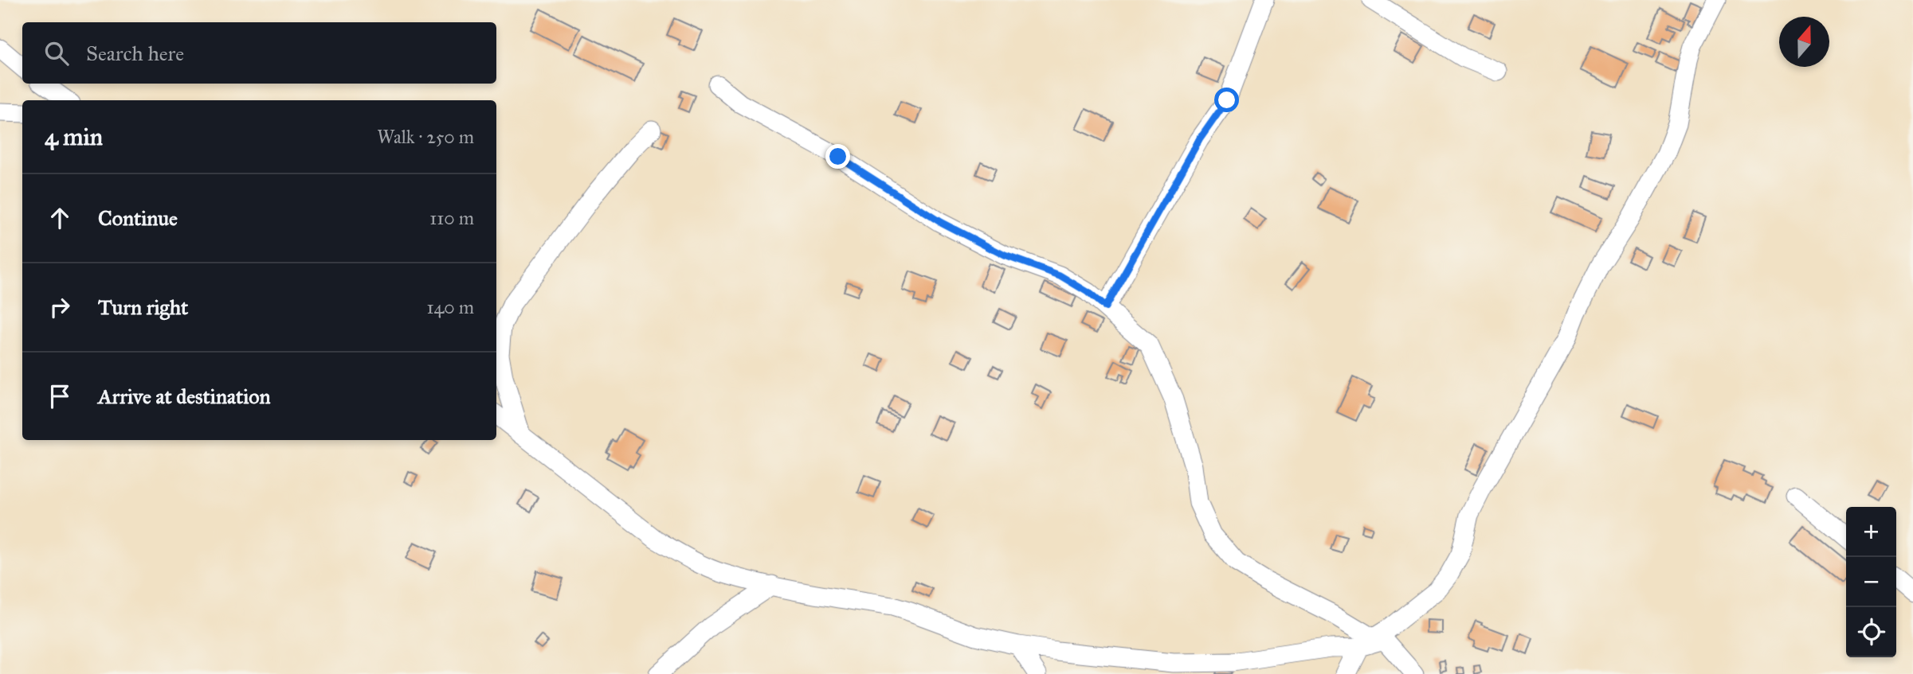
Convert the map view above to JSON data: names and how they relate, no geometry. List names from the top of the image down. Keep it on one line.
{"north":"top","page":{"search":"Search here","heading":["4 min","Walk · 250 m"],"list":[["Continue","110 m"],["Turn right","140 m"],"Arrive at destination"],"map_buttons":["+","−"]}}
